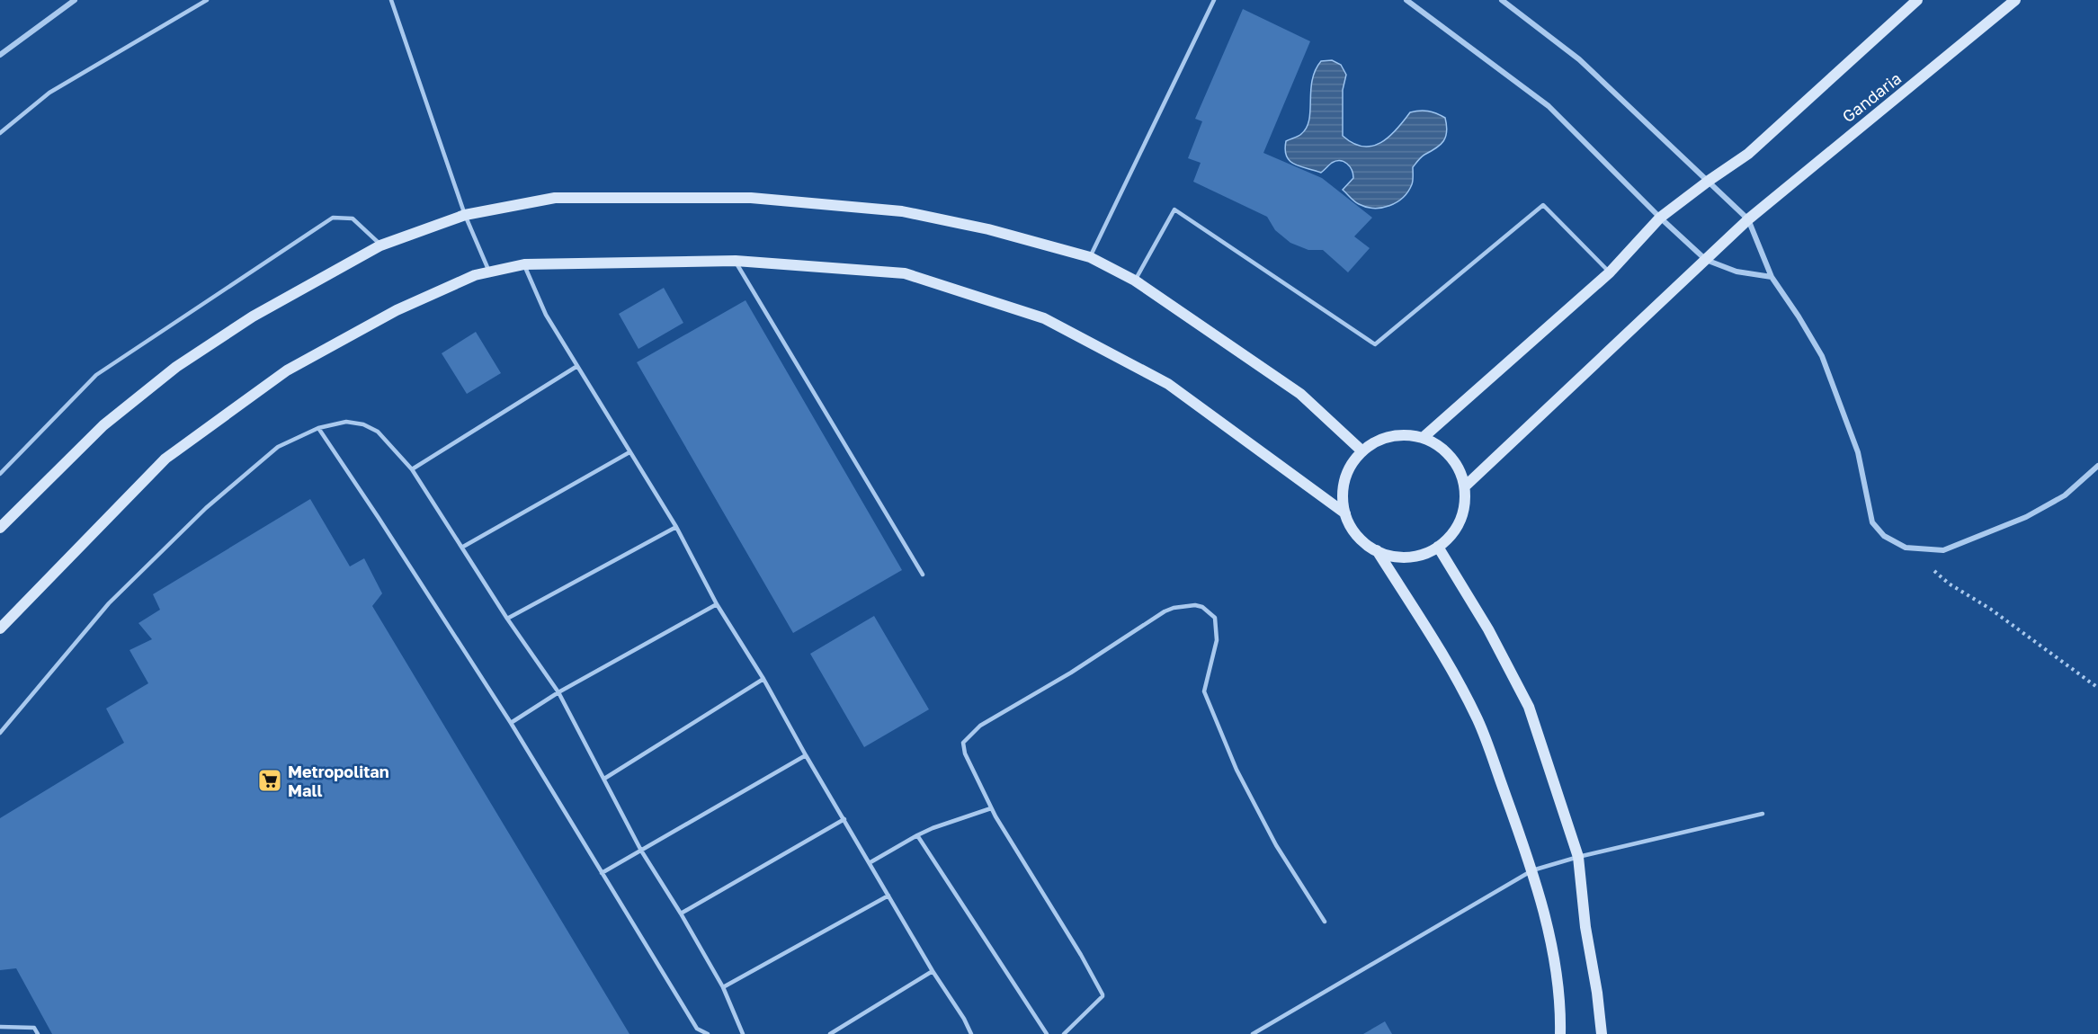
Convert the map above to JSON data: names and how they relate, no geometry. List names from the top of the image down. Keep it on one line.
{"streets":{"street":["Gandaria"]},"places":{"supermarket":["Metropolitan Mall"]}}
